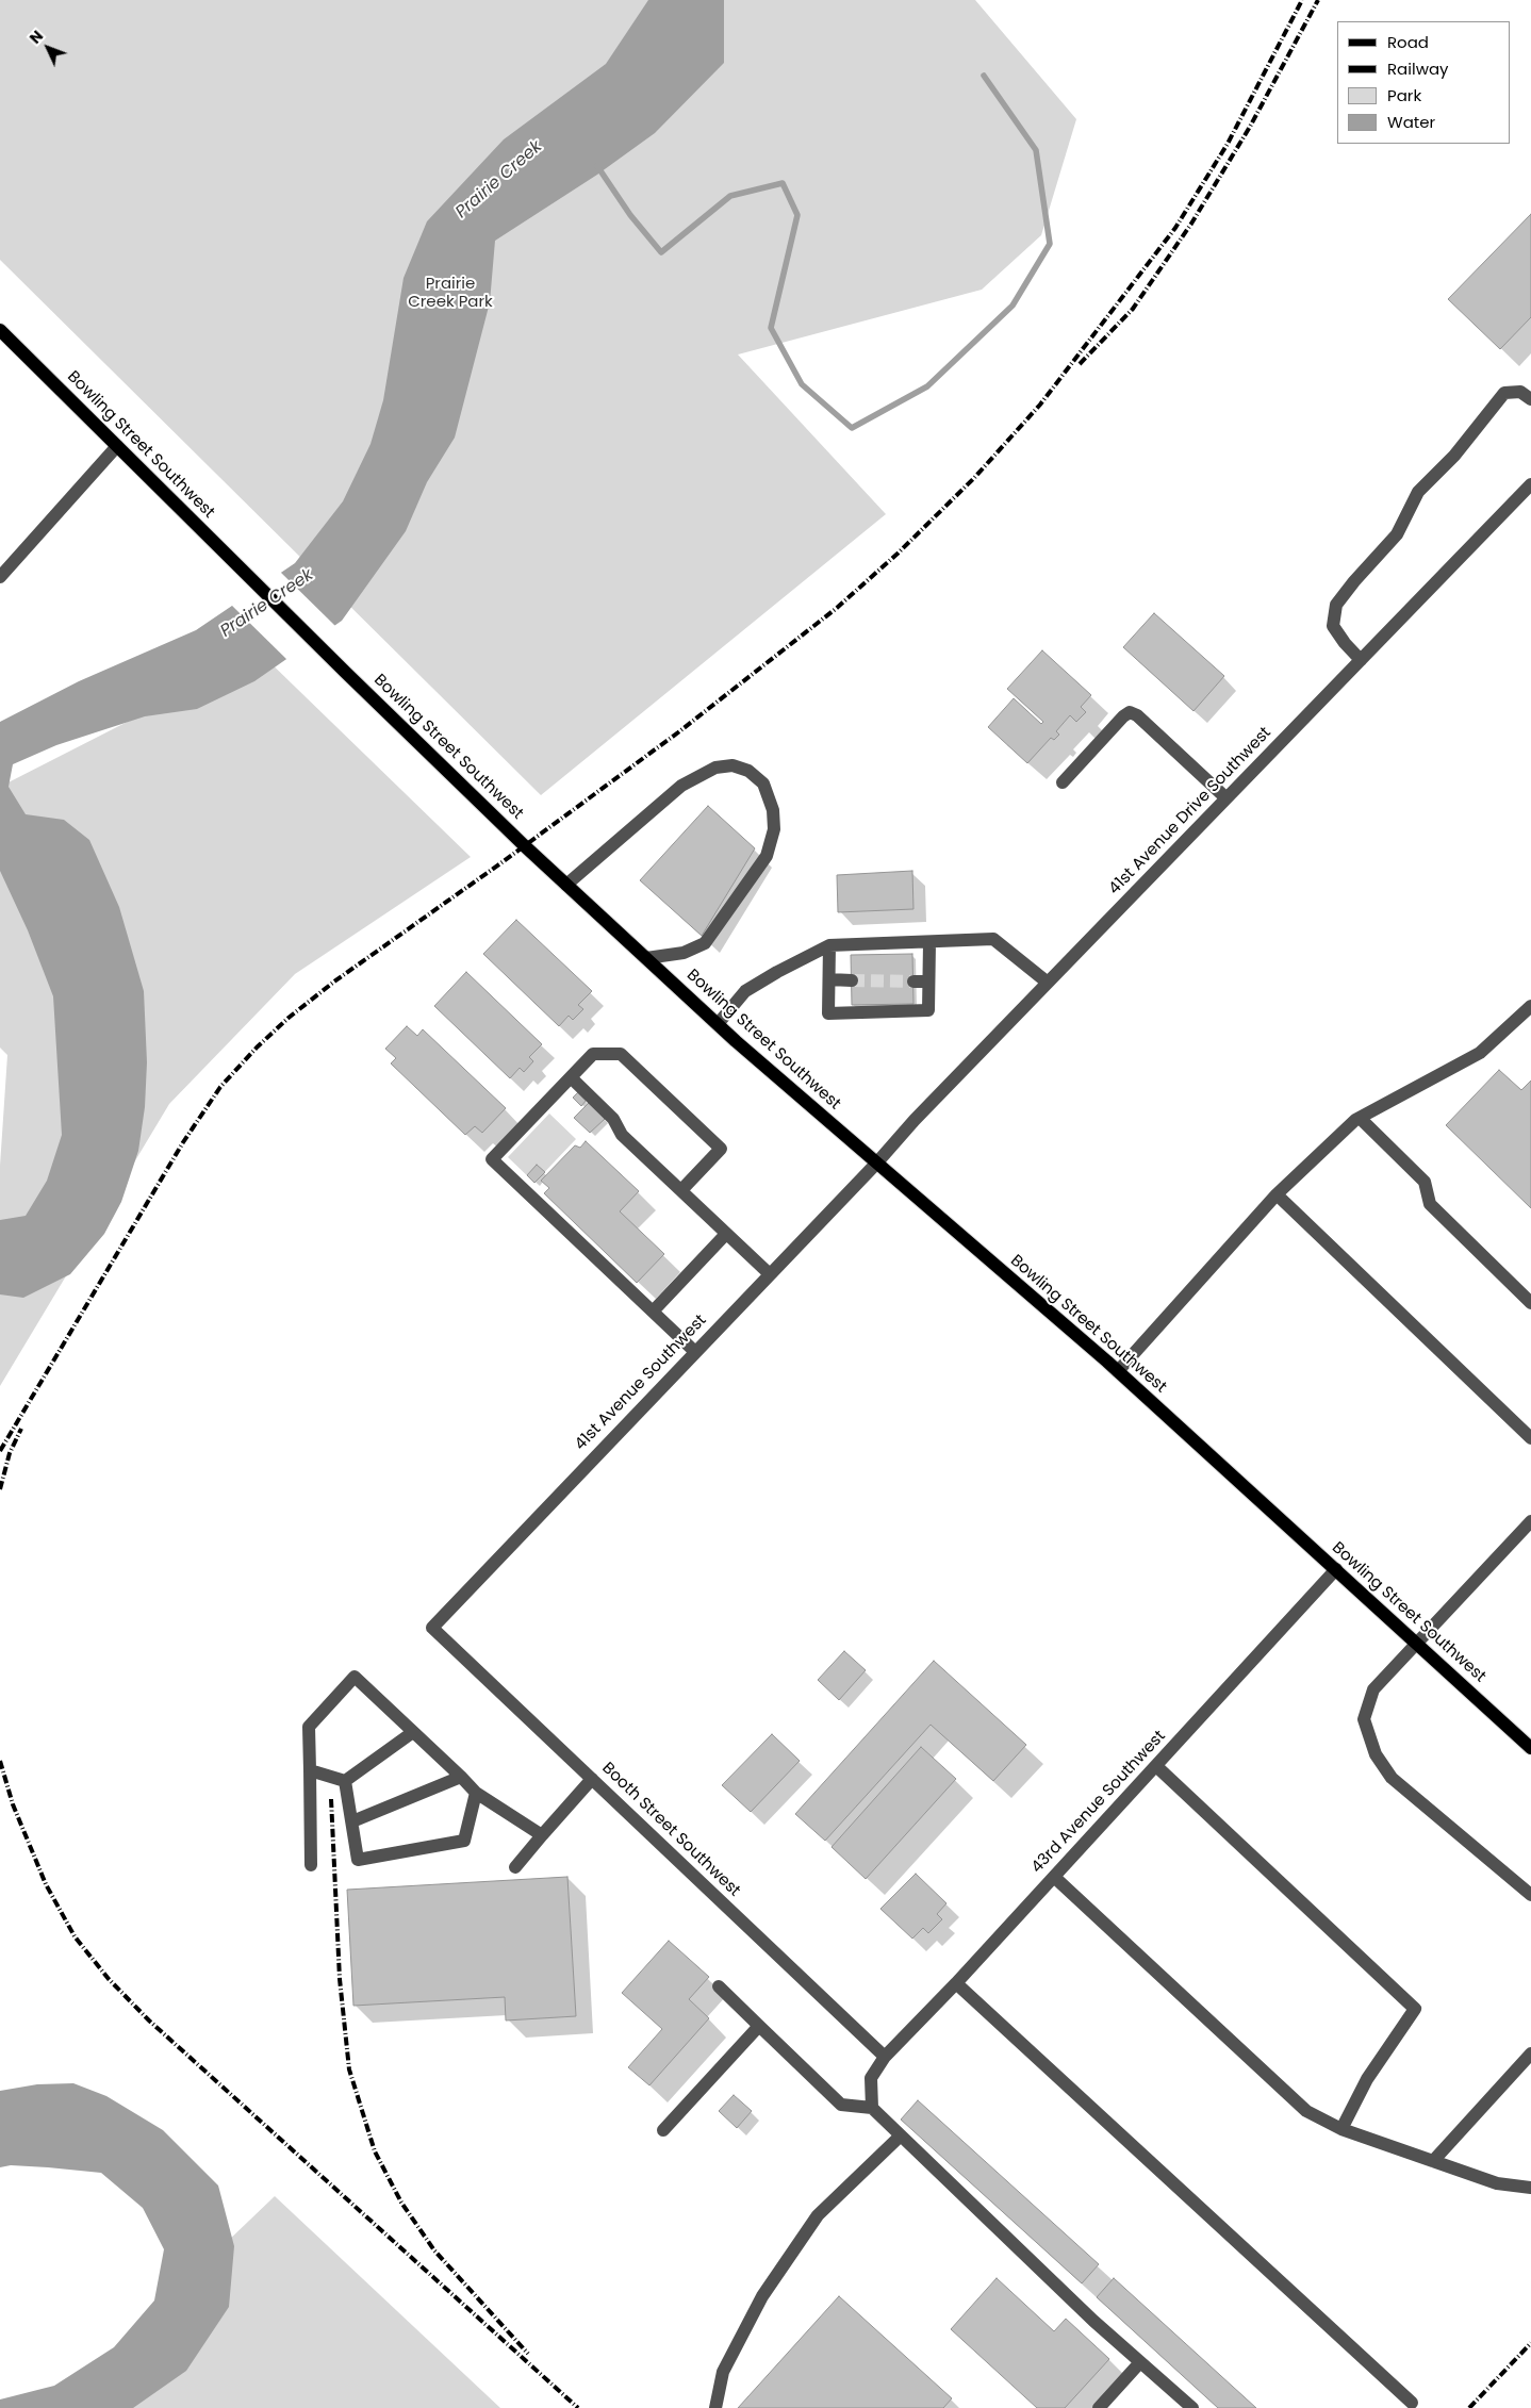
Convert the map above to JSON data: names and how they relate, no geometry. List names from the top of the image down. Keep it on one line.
{"streets":{"main road":["Bowling Street Southwest"],"street":["41st Avenue Drive Southwest","41st Avenue Southwest","43rd Avenue Southwest","Booth Street Southwest"]},"crossings":[["Bowling Street Southwest","41st Avenue Drive Southwest"],["Bowling Street Southwest","41st Avenue Southwest"],["Bowling Street Southwest","43rd Avenue Southwest"],["41st Avenue Drive Southwest","41st Avenue Southwest"],["41st Avenue Southwest","Booth Street Southwest"],["43rd Avenue Southwest","Booth Street Southwest"]],"water":["Prairie Creek"],"parks":["Prairie Creek Park"],"legend":["Road","Railway","Park","Water"],"north":"top left"}
